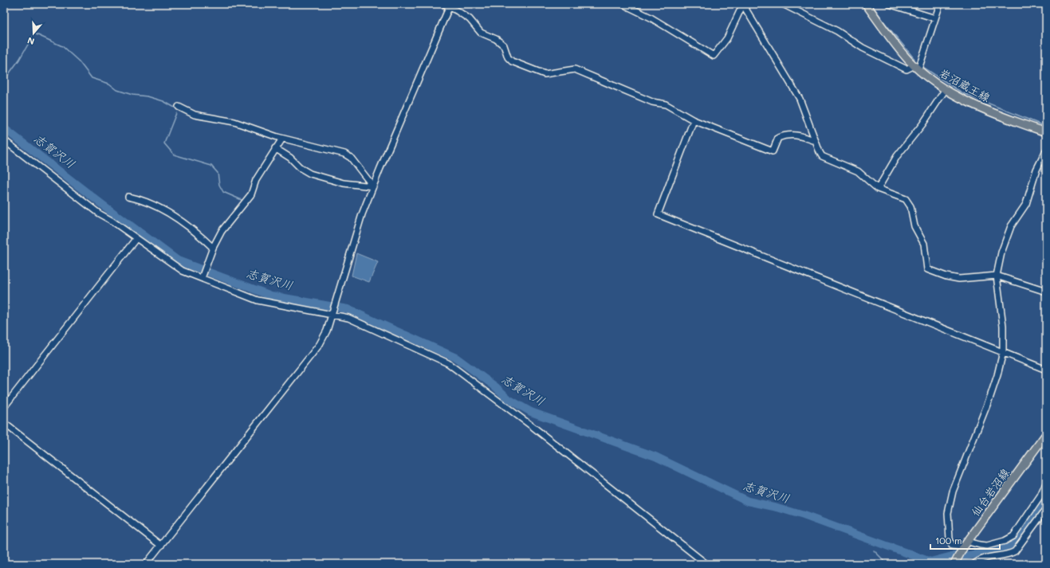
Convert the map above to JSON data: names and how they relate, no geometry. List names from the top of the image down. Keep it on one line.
{"streets":{"main road":["岩沼蔵王線","仙台岩沼線"]},"water":["志賀沢川"],"scale_bar":"100 m","north":"bottom"}
